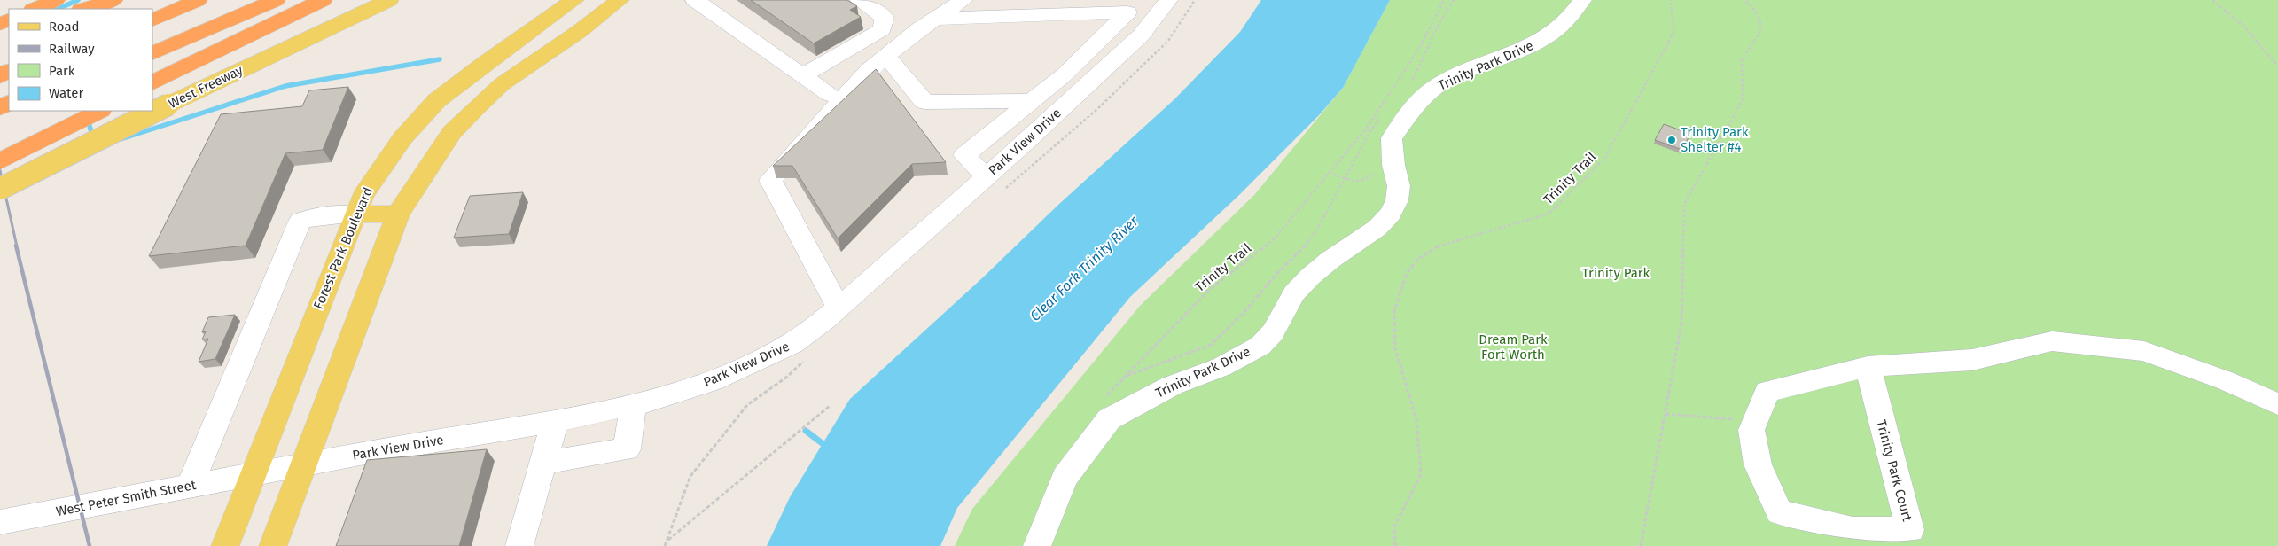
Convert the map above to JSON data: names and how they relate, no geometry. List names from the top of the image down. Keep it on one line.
{"streets":{"main road":["West Freeway","Forest Park Boulevard"],"street":["Trinity Park Drive","Park View Drive","Trinity Park Court","West Peter Smith Street"],"path":["Trinity Trail"]},"crossings":[["Park View Drive","Forest Park Boulevard"],["Park View Drive","West Peter Smith Street"],["Forest Park Boulevard","West Peter Smith Street"]],"water":["Clear Fork Trinity River"],"parks":["Trinity Park","Dream Park Fort Worth"],"places":["Trinity Park Shelter #4"],"legend":["Road","Railway","Park","Water"]}
